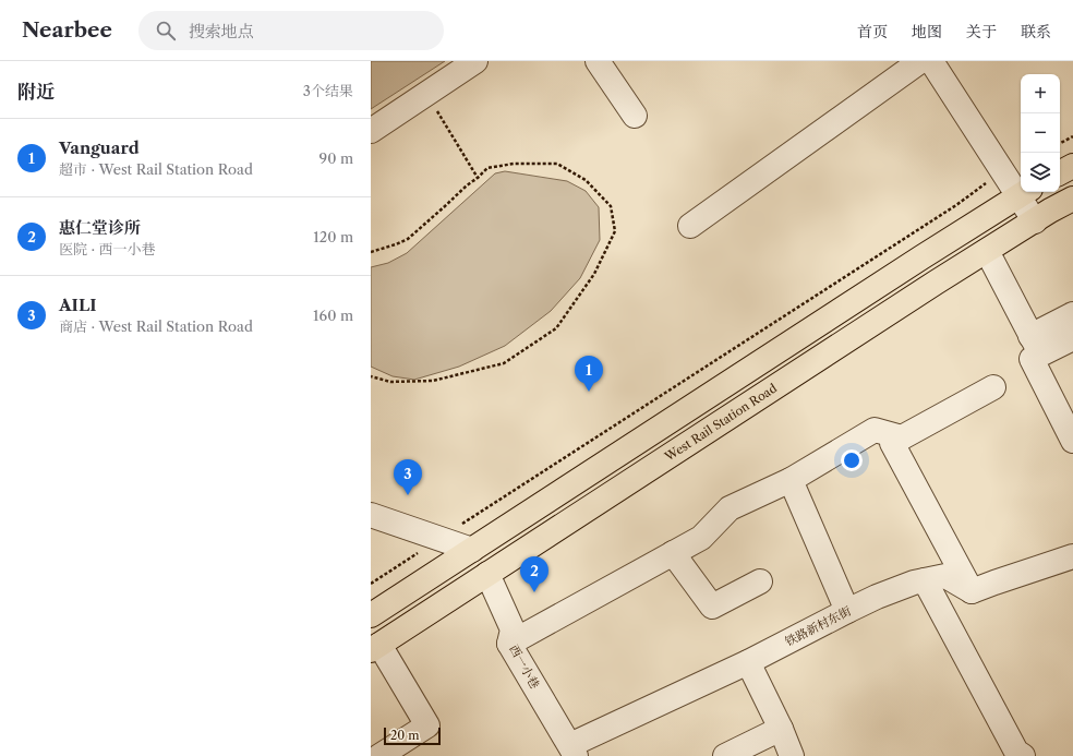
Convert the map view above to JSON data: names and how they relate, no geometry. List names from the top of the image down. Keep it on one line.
{"streets":{"main road":["West Rail Station Road"],"street":["铁路新村东街","西一小巷"]},"crossings":[["West Rail Station Road","西一小巷"],["铁路新村东街","西一小巷"]],"scale_bar":"20 m","page":{"header":"Nearbee","search":"搜索地点","nav":["首页","地图","关于","联系"],"heading":["附近","3个结果"],"map_buttons":["+","−"],"list":[{"mark":"1","name":"Vanguard","note":"超市 · West Rail Station Road","value":"90 m"},{"mark":"2","name":"惠仁堂诊所","note":"医院 · 西一小巷","value":"120 m"},{"mark":"3","name":"AILI","note":"商店 · West Rail Station Road","value":"160 m"}],"pins":["1","3","2"],"scale":"20 m"}}
